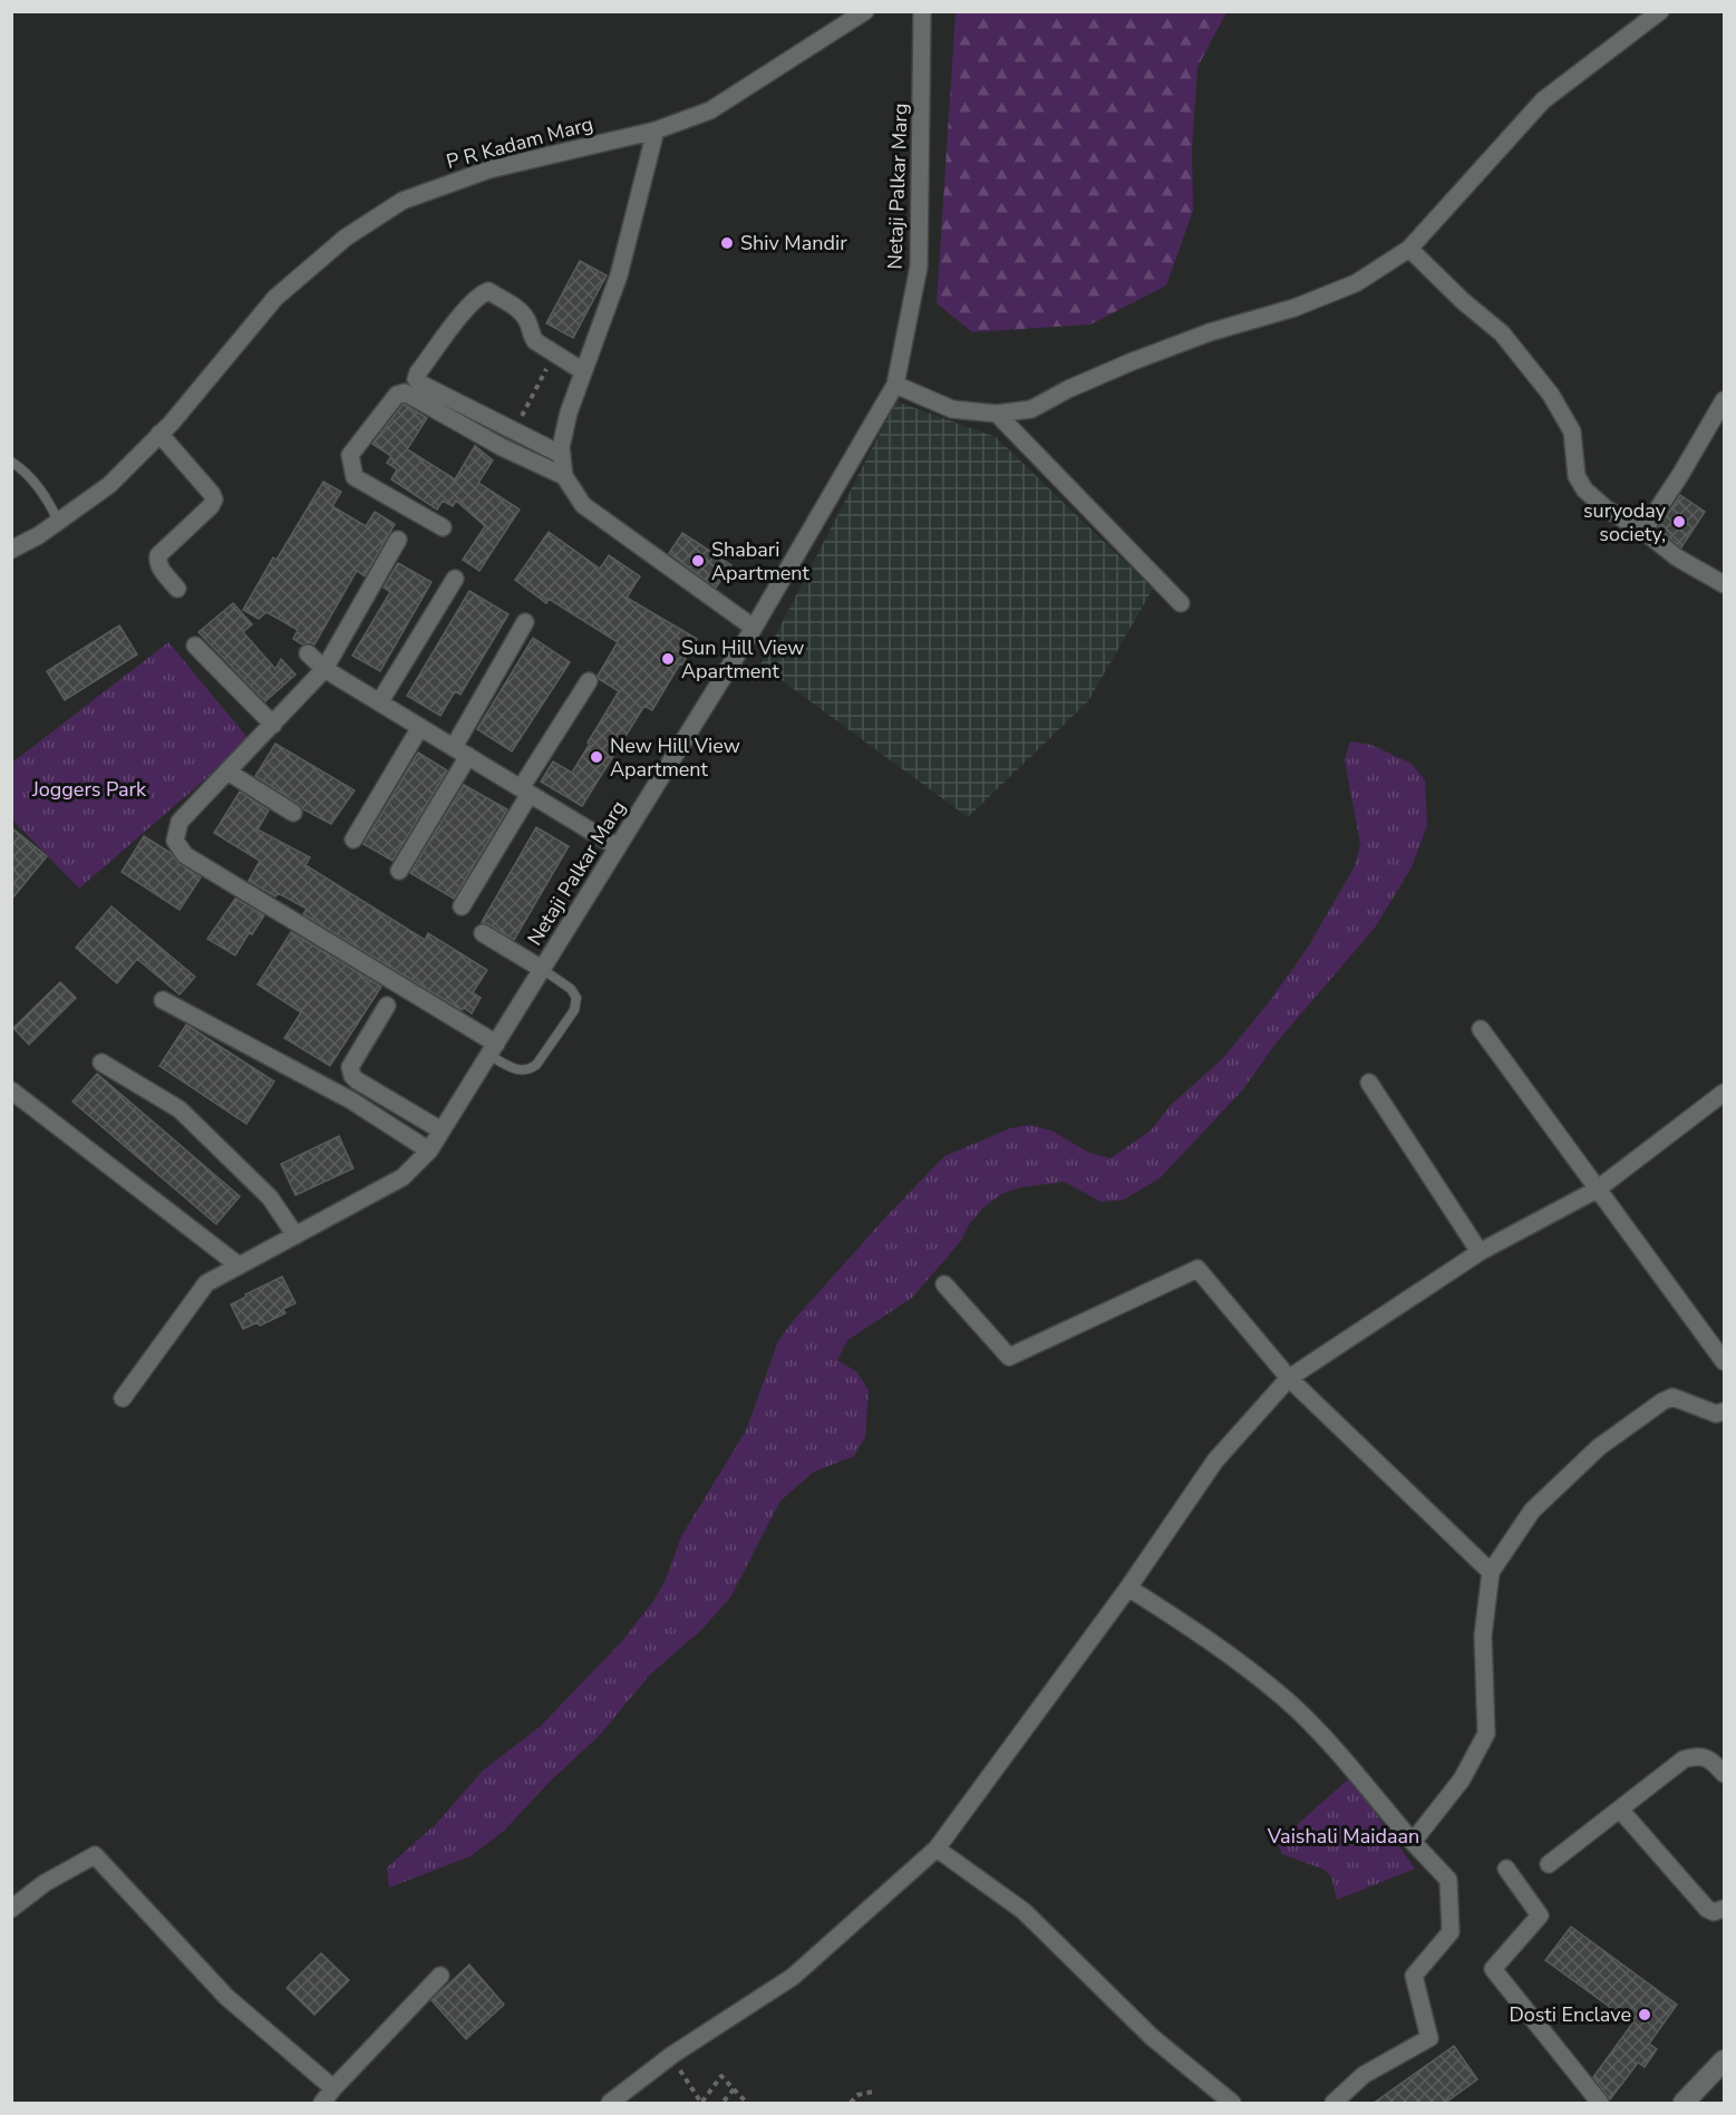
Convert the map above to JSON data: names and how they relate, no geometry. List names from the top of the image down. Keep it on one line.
{"streets":{"street":["P R Kadam Marg","Netaji Palkar Marg"]},"parks":["Joggers Park","Vaishali Maidaan"],"places":["Shiv Mandir","suryoday society,","Shabari Apartment","Sun Hill View Apartment","New Hill View Apartment","Dosti Enclave"]}
